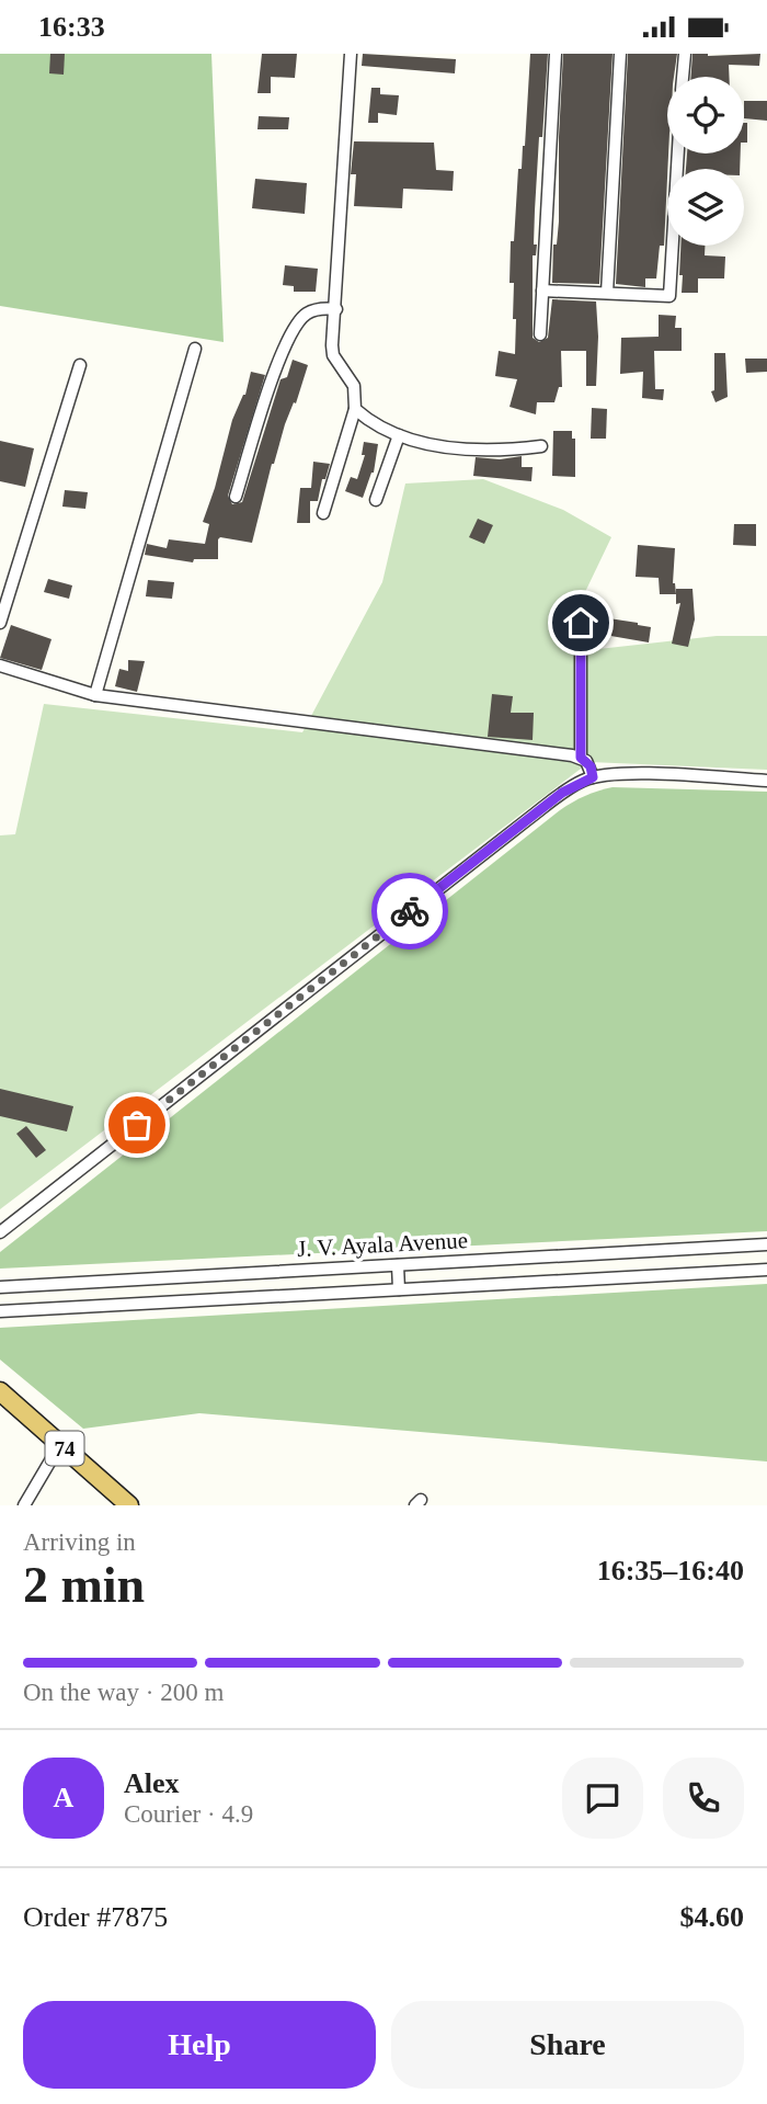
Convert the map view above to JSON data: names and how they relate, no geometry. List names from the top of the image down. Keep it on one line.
{"streets":{"highway":["74"],"street":["J. V. Ayala Avenue"]},"page":{"status":"16:33","heading":["2 min","Arriving in","16:35–16:40"],"panel":["Alex","Courier · 4.9","Order #7875","$4.60"],"bar":"On the way · 200 m","round":"A","buttons":["Help","Share"]}}
